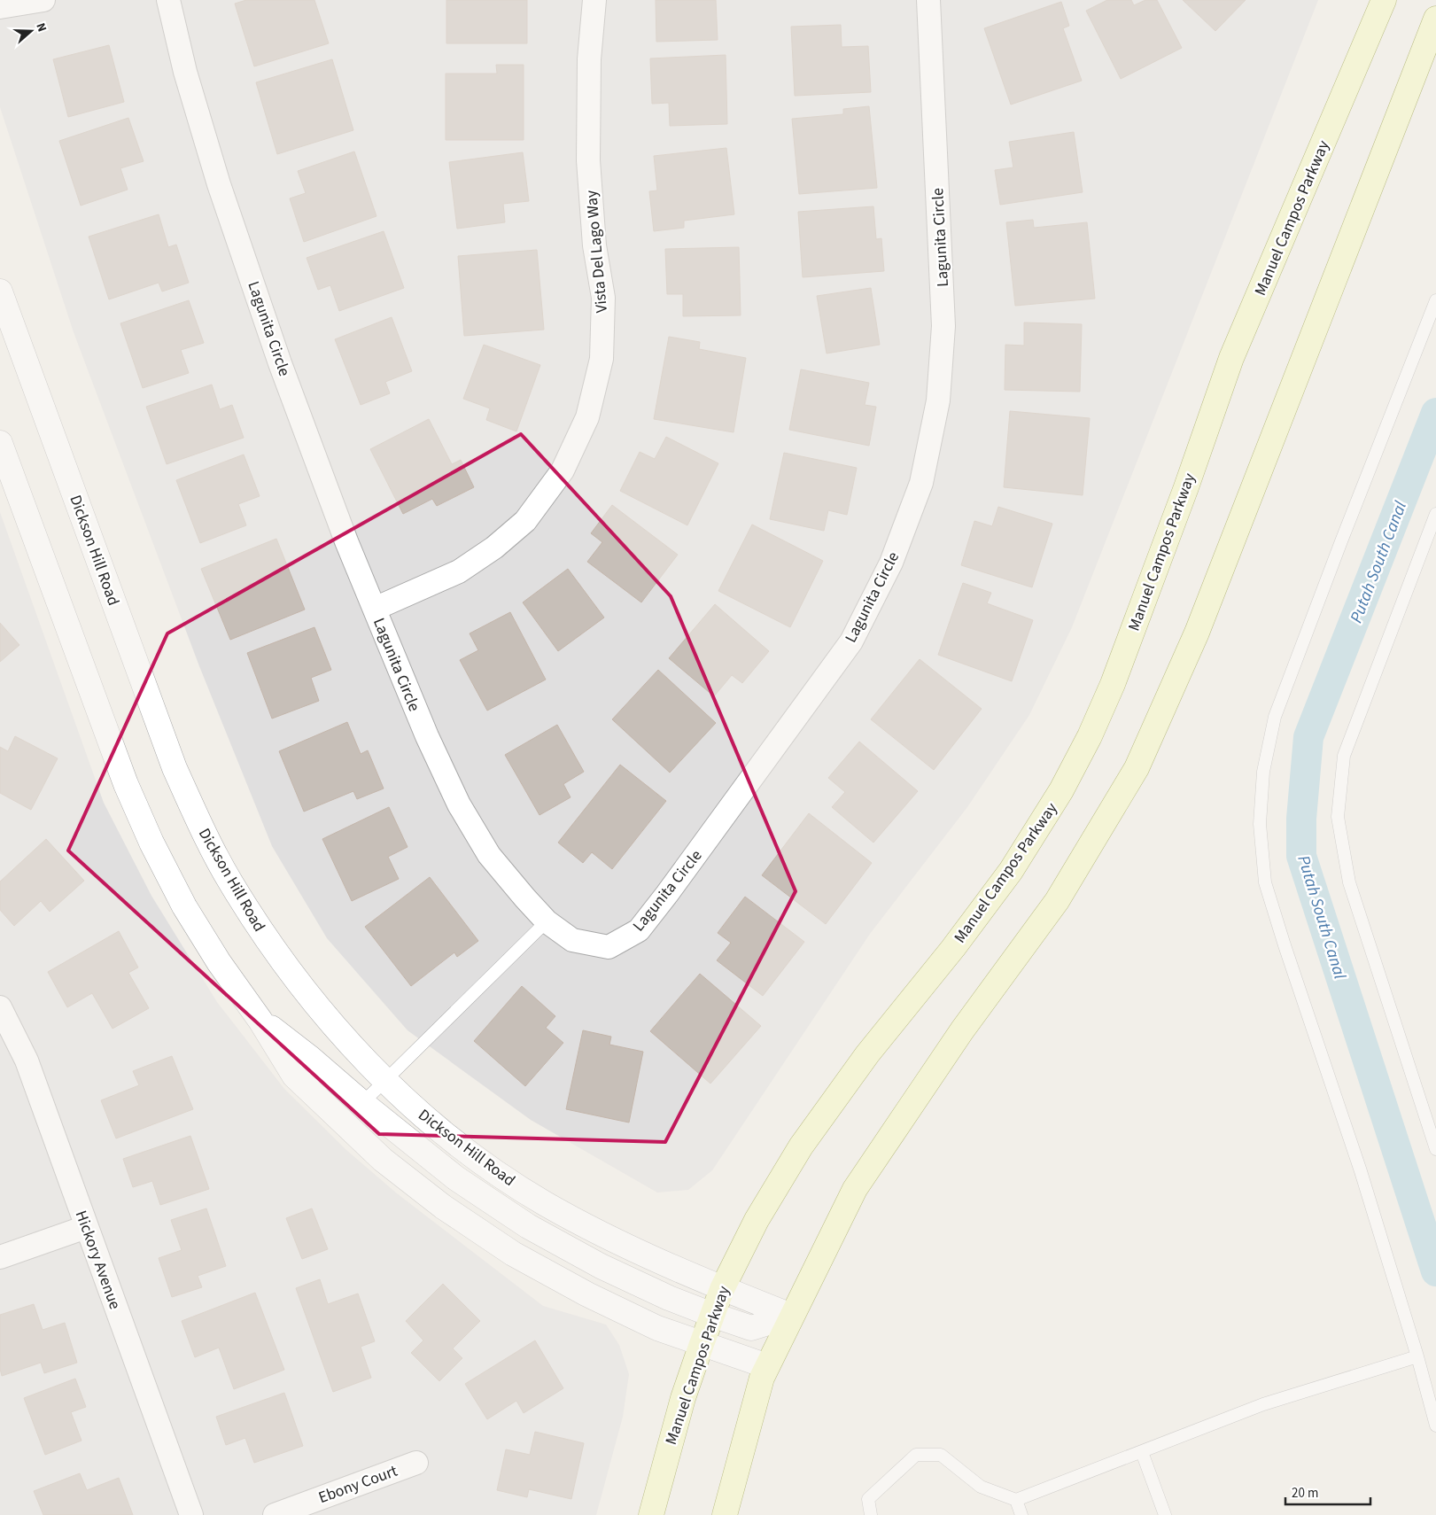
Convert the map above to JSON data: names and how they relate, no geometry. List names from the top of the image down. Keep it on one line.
{"streets":{"main road":["Manuel Campos Parkway"],"street":["Lagunita Circle","Vista Del Lago Way","Dickson Hill Road","Hickory Avenue","Ebony Court"]},"crossings":[["Manuel Campos Parkway","Dickson Hill Road"],["Lagunita Circle","Vista Del Lago Way"]],"water":["Putah South Canal"],"scale_bar":"20 m","north":"right"}
